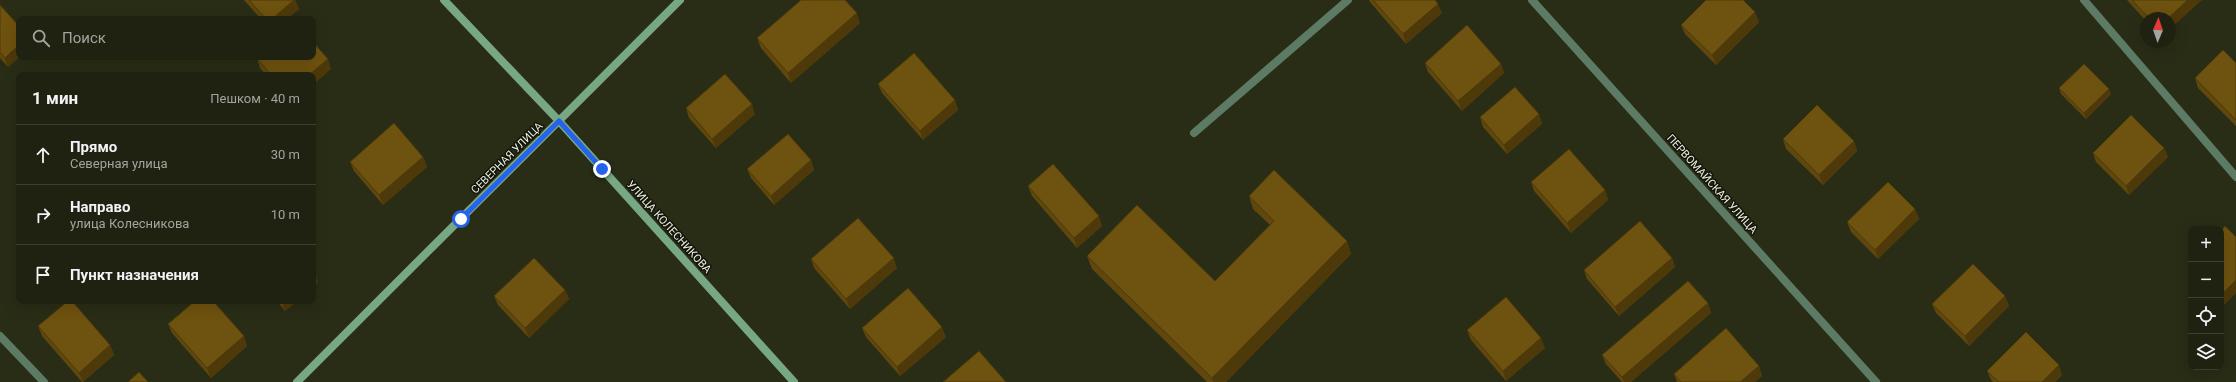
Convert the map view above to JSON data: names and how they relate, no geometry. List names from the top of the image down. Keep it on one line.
{"streets":{"street":["СЕВЕРНАЯ УЛИЦА","ПЕРВОМАЙСКАЯ УЛИЦА","УЛИЦА КОЛЕСНИКОВА"]},"crossings":[["СЕВЕРНАЯ УЛИЦА","УЛИЦА КОЛЕСНИКОВА"]],"north":"top","page":{"search":"Поиск","heading":["1 мин","Пешком · 40 m"],"list":[["Прямо","Северная улица","30 m"],["Направо","улица Колесникова","10 m"],"Пункт назначения"],"map_buttons":["+","−"]}}
